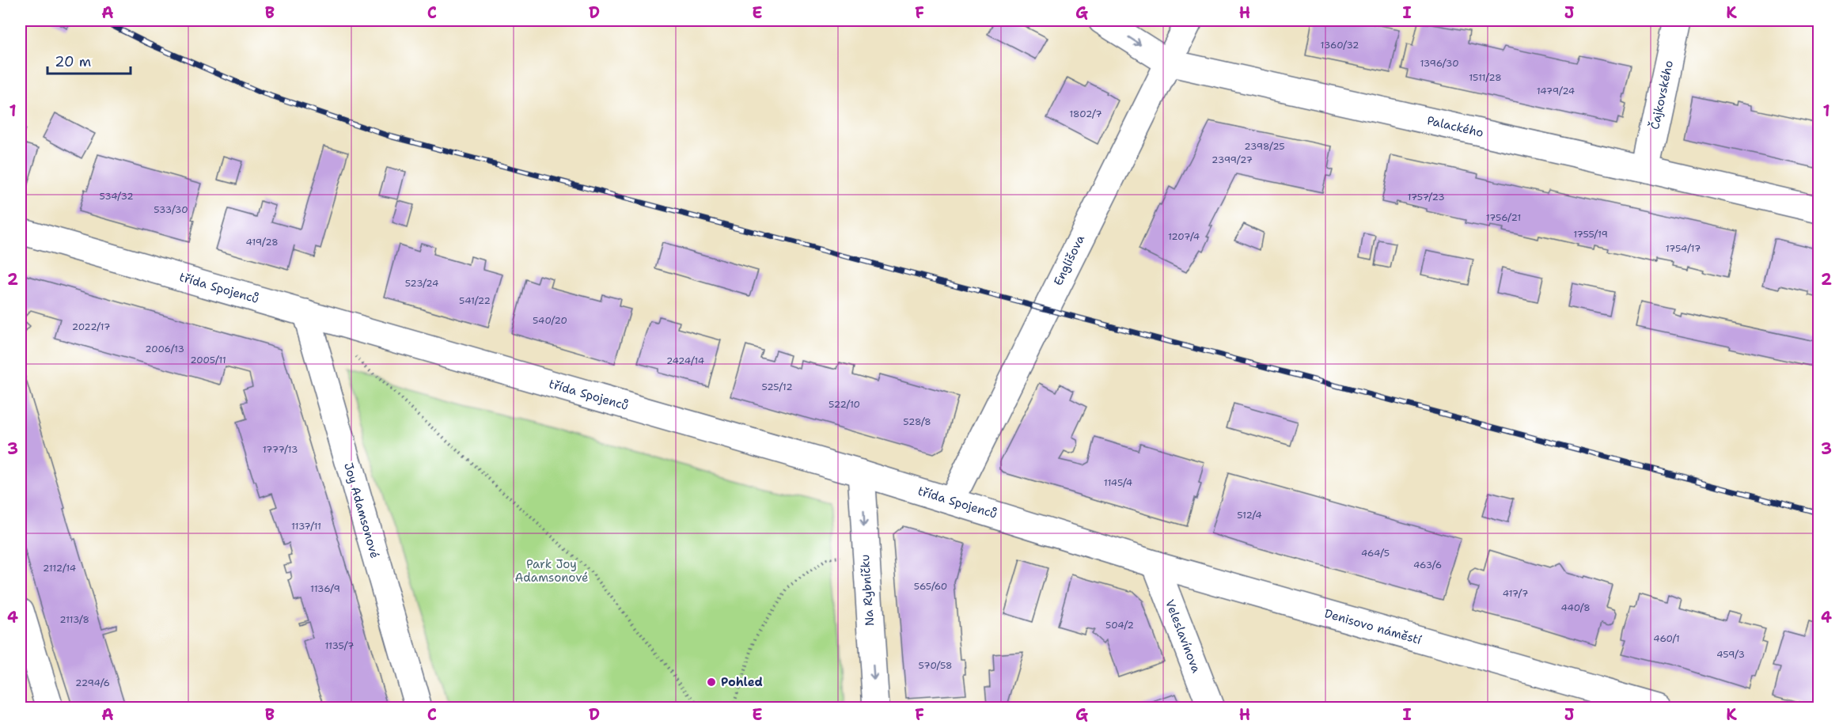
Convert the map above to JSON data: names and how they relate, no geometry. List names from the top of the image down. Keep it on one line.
{"streets":{"street":["Čajkovského","Palackého","Englišova","třída Spojenců","Joy Adamsonové","Na Rybníčku","Denisovo náměstí","Veleslavínova"]},"crossings":[["Čajkovského","Palackého"],["Palackého","Englišova"],["Englišova","třída Spojenců"],["třída Spojenců","Joy Adamsonové"],["třída Spojenců","Na Rybníčku"],["třída Spojenců","Denisovo náměstí"],["třída Spojenců","Veleslavínova"],["Denisovo náměstí","Veleslavínova"]],"one_way":["Na Rybníčku"],"parks":["Park Joy Adamsonové"],"places":["Pohled"],"house_numbers":["1360/32","1396/30","1511/28","1479/24","1802/7","2398/25","2399/27","534/32","1757/23","533/30","1756/21","1755/19","1207/4","419/28","1754/17","523/24","541/22","540/20","2022/17","2006/13","2005/11","2424/14","525/12","522/10","528/8","1777/13","1145/4","512/4","1137/11","464/5","463/6","2112/14","565/60","1136/9","417/7","440/8","2113/8","504/2","460/1","1135/7","459/3","570/58","2294/6"],"scale_bar":"20 m","grid":{"columns":["A","B","C","D","E","F","G","H","I","J","K"],"rows":["1","2","3","4"]}}
